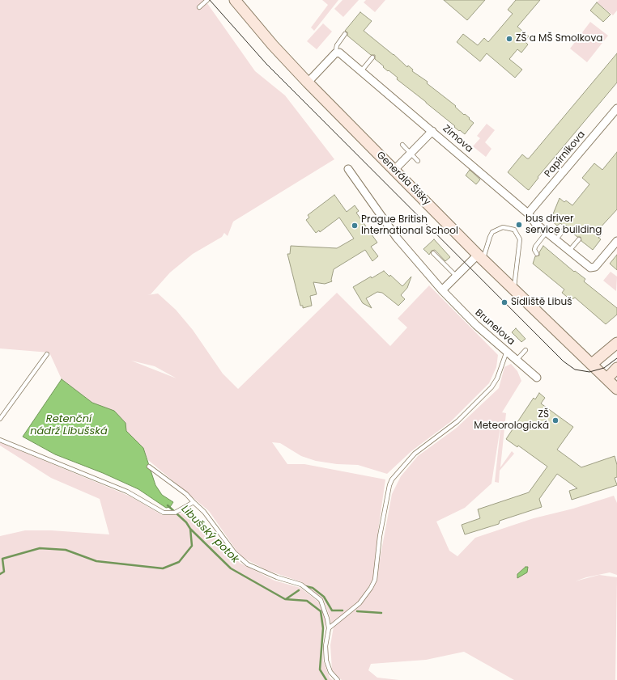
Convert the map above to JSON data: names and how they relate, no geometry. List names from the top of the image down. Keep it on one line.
{"streets":{"main road":["Generála Šišky"],"street":["Zimova","Papírníkova","Brunelova"]},"crossings":[["Zimova","Papírníkova"]],"water":["Retenční nádrž Libušská","Libušský potok"],"places":["ZŠ a MŠ Smolkova","bus driver service building","Prague British International School","Sídliště Libuš","ZŠ Meteorologická"]}
